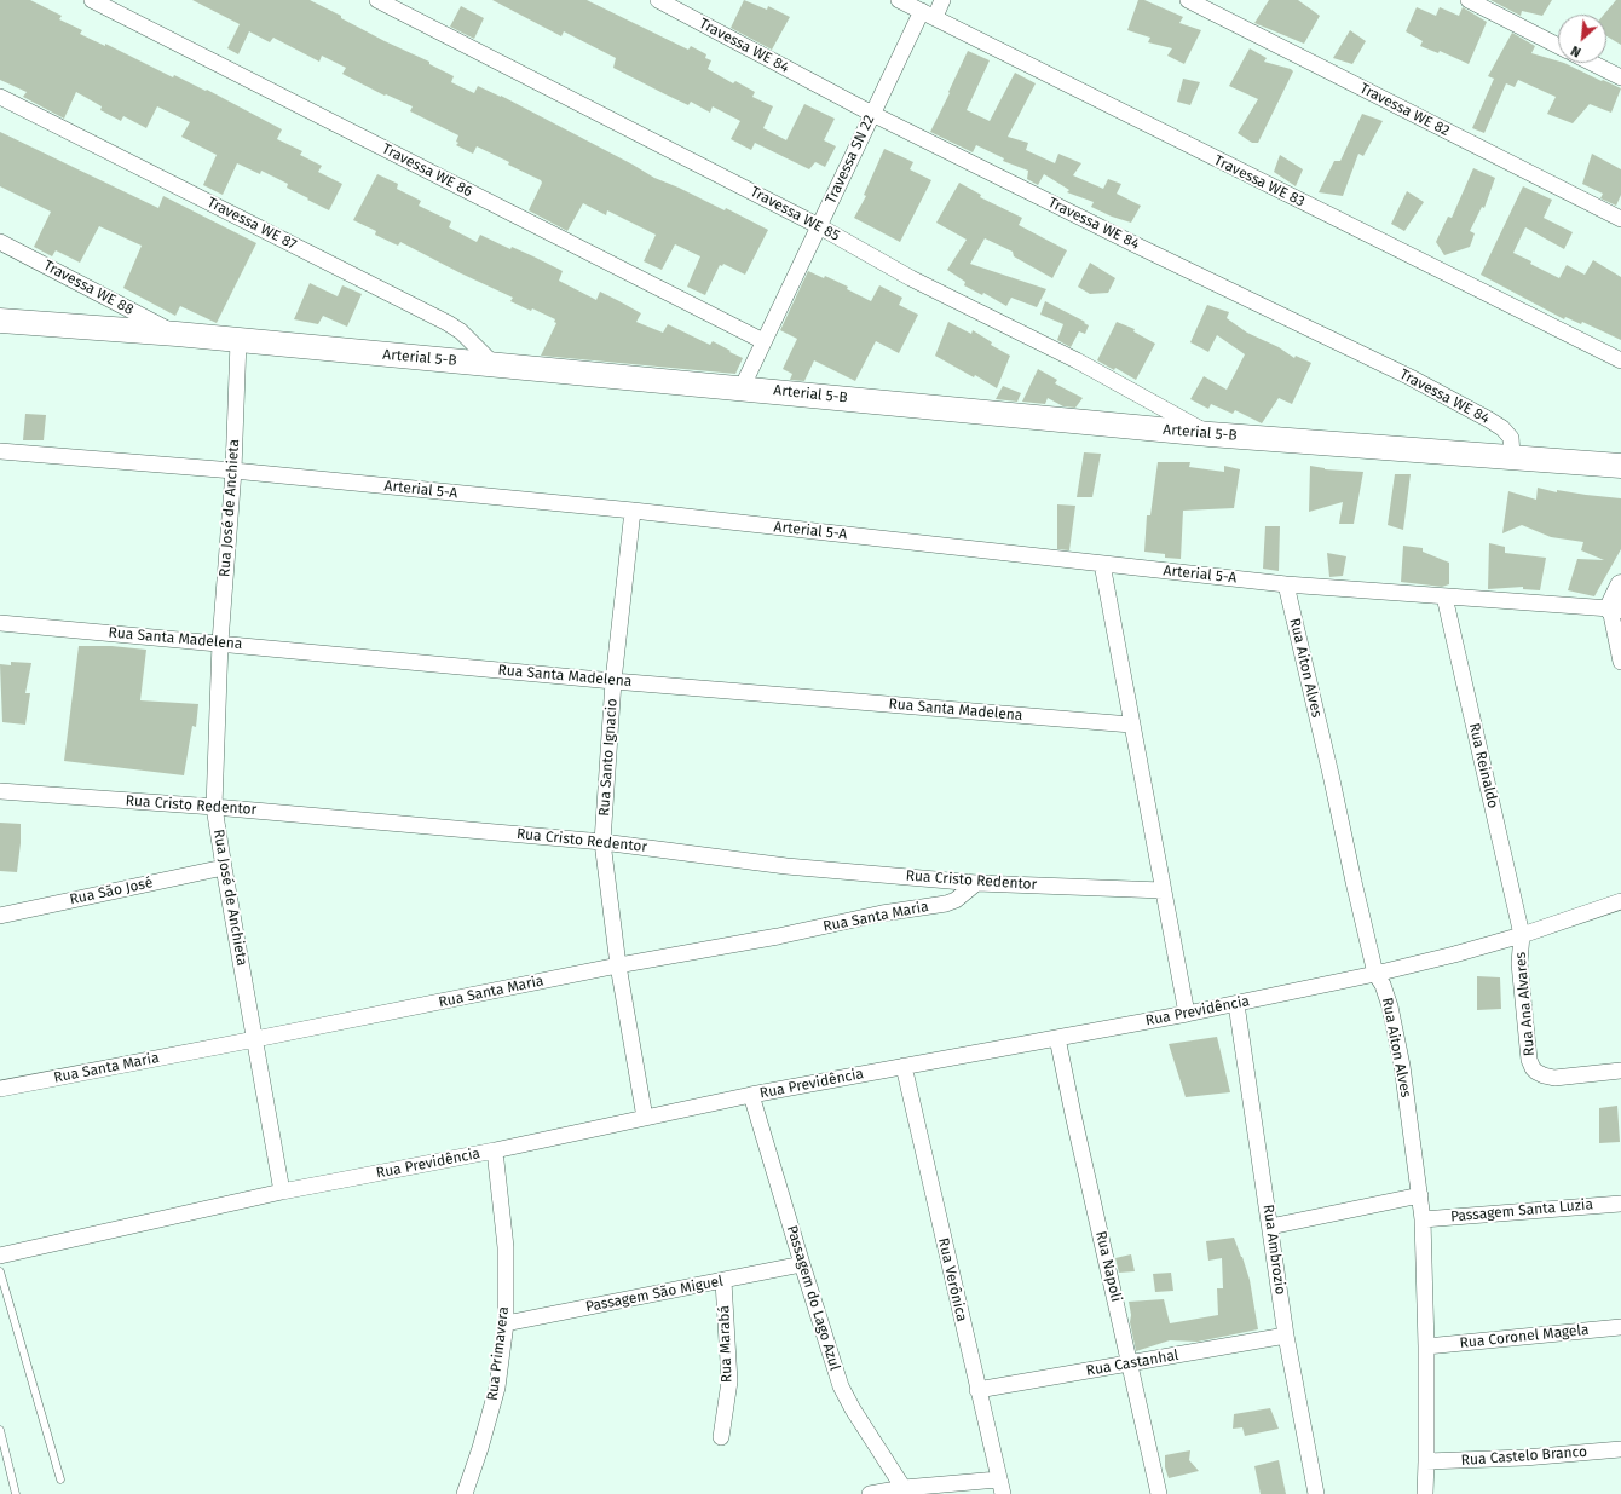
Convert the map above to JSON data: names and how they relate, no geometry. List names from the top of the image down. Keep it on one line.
{"streets":{"main road":["Arterial 5-B"],"street":["Travessa WE 84","Travessa WE 82","Travessa SN 22","Travessa WE 86","Travessa WE 83","Travessa WE 85","Travessa WE 87","Travessa WE 88","Arterial 5-A","Rua José de Anchieta","Rua Santa Madelena","Rua Aiton Alves","Rua Santo Ignacio","Rua Reinaldo","Rua Cristo Redentor","Rua São José","Rua Santa Maria","Rua Ana Alvares","Rua Previdência","Passagem Santa Luzia","Rua Ambrozio","Rua Napoli","Rua Verônica","Passagem São Miguel","Passagem do Lago Azul","Rua Coronel Magela","Rua Marabá","Rua Primavera","Rua Castanhal","Rua Castelo Branco"]},"crossings":[["Travessa WE 84","Travessa SN 22"],["Travessa WE 84","Arterial 5-B"],["Travessa SN 22","Travessa WE 86"],["Travessa SN 22","Travessa WE 83"],["Travessa SN 22","Travessa WE 85"],["Travessa SN 22","Arterial 5-B"],["Travessa WE 85","Arterial 5-B"],["Travessa WE 87","Arterial 5-B"],["Travessa WE 88","Arterial 5-B"],["Arterial 5-B","Rua José de Anchieta"],["Arterial 5-A","Rua José de Anchieta"],["Arterial 5-A","Rua Aiton Alves"],["Arterial 5-A","Rua Santo Ignacio"],["Arterial 5-A","Rua Reinaldo"],["Rua José de Anchieta","Rua Santa Madelena"],["Rua José de Anchieta","Rua Cristo Redentor"],["Rua José de Anchieta","Rua São José"],["Rua José de Anchieta","Rua Santa Maria"],["Rua José de Anchieta","Rua Previdência"],["Rua Santa Madelena","Rua Santo Ignacio"],["Rua Aiton Alves","Rua Previdência"],["Rua Aiton Alves","Passagem Santa Luzia"],["Rua Aiton Alves","Rua Coronel Magela"],["Rua Aiton Alves","Rua Castelo Branco"],["Rua Santo Ignacio","Rua Cristo Redentor"],["Rua Santo Ignacio","Rua Santa Maria"],["Rua Santo Ignacio","Rua Previdência"],["Rua Reinaldo","Rua Ana Alvares"],["Rua Reinaldo","Rua Previdência"],["Rua Cristo Redentor","Rua Santa Maria"],["Rua Ana Alvares","Rua Previdência"],["Rua Previdência","Rua Ambrozio"],["Rua Previdência","Rua Napoli"],["Rua Previdência","Rua Verônica"],["Rua Previdência","Passagem do Lago Azul"],["Rua Previdência","Rua Primavera"],["Rua Ambrozio","Rua Castanhal"],["Rua Napoli","Rua Castanhal"],["Rua Verônica","Rua Castanhal"],["Passagem São Miguel","Passagem do Lago Azul"],["Passagem São Miguel","Rua Marabá"],["Passagem São Miguel","Rua Primavera"]],"north":"bottom left"}
